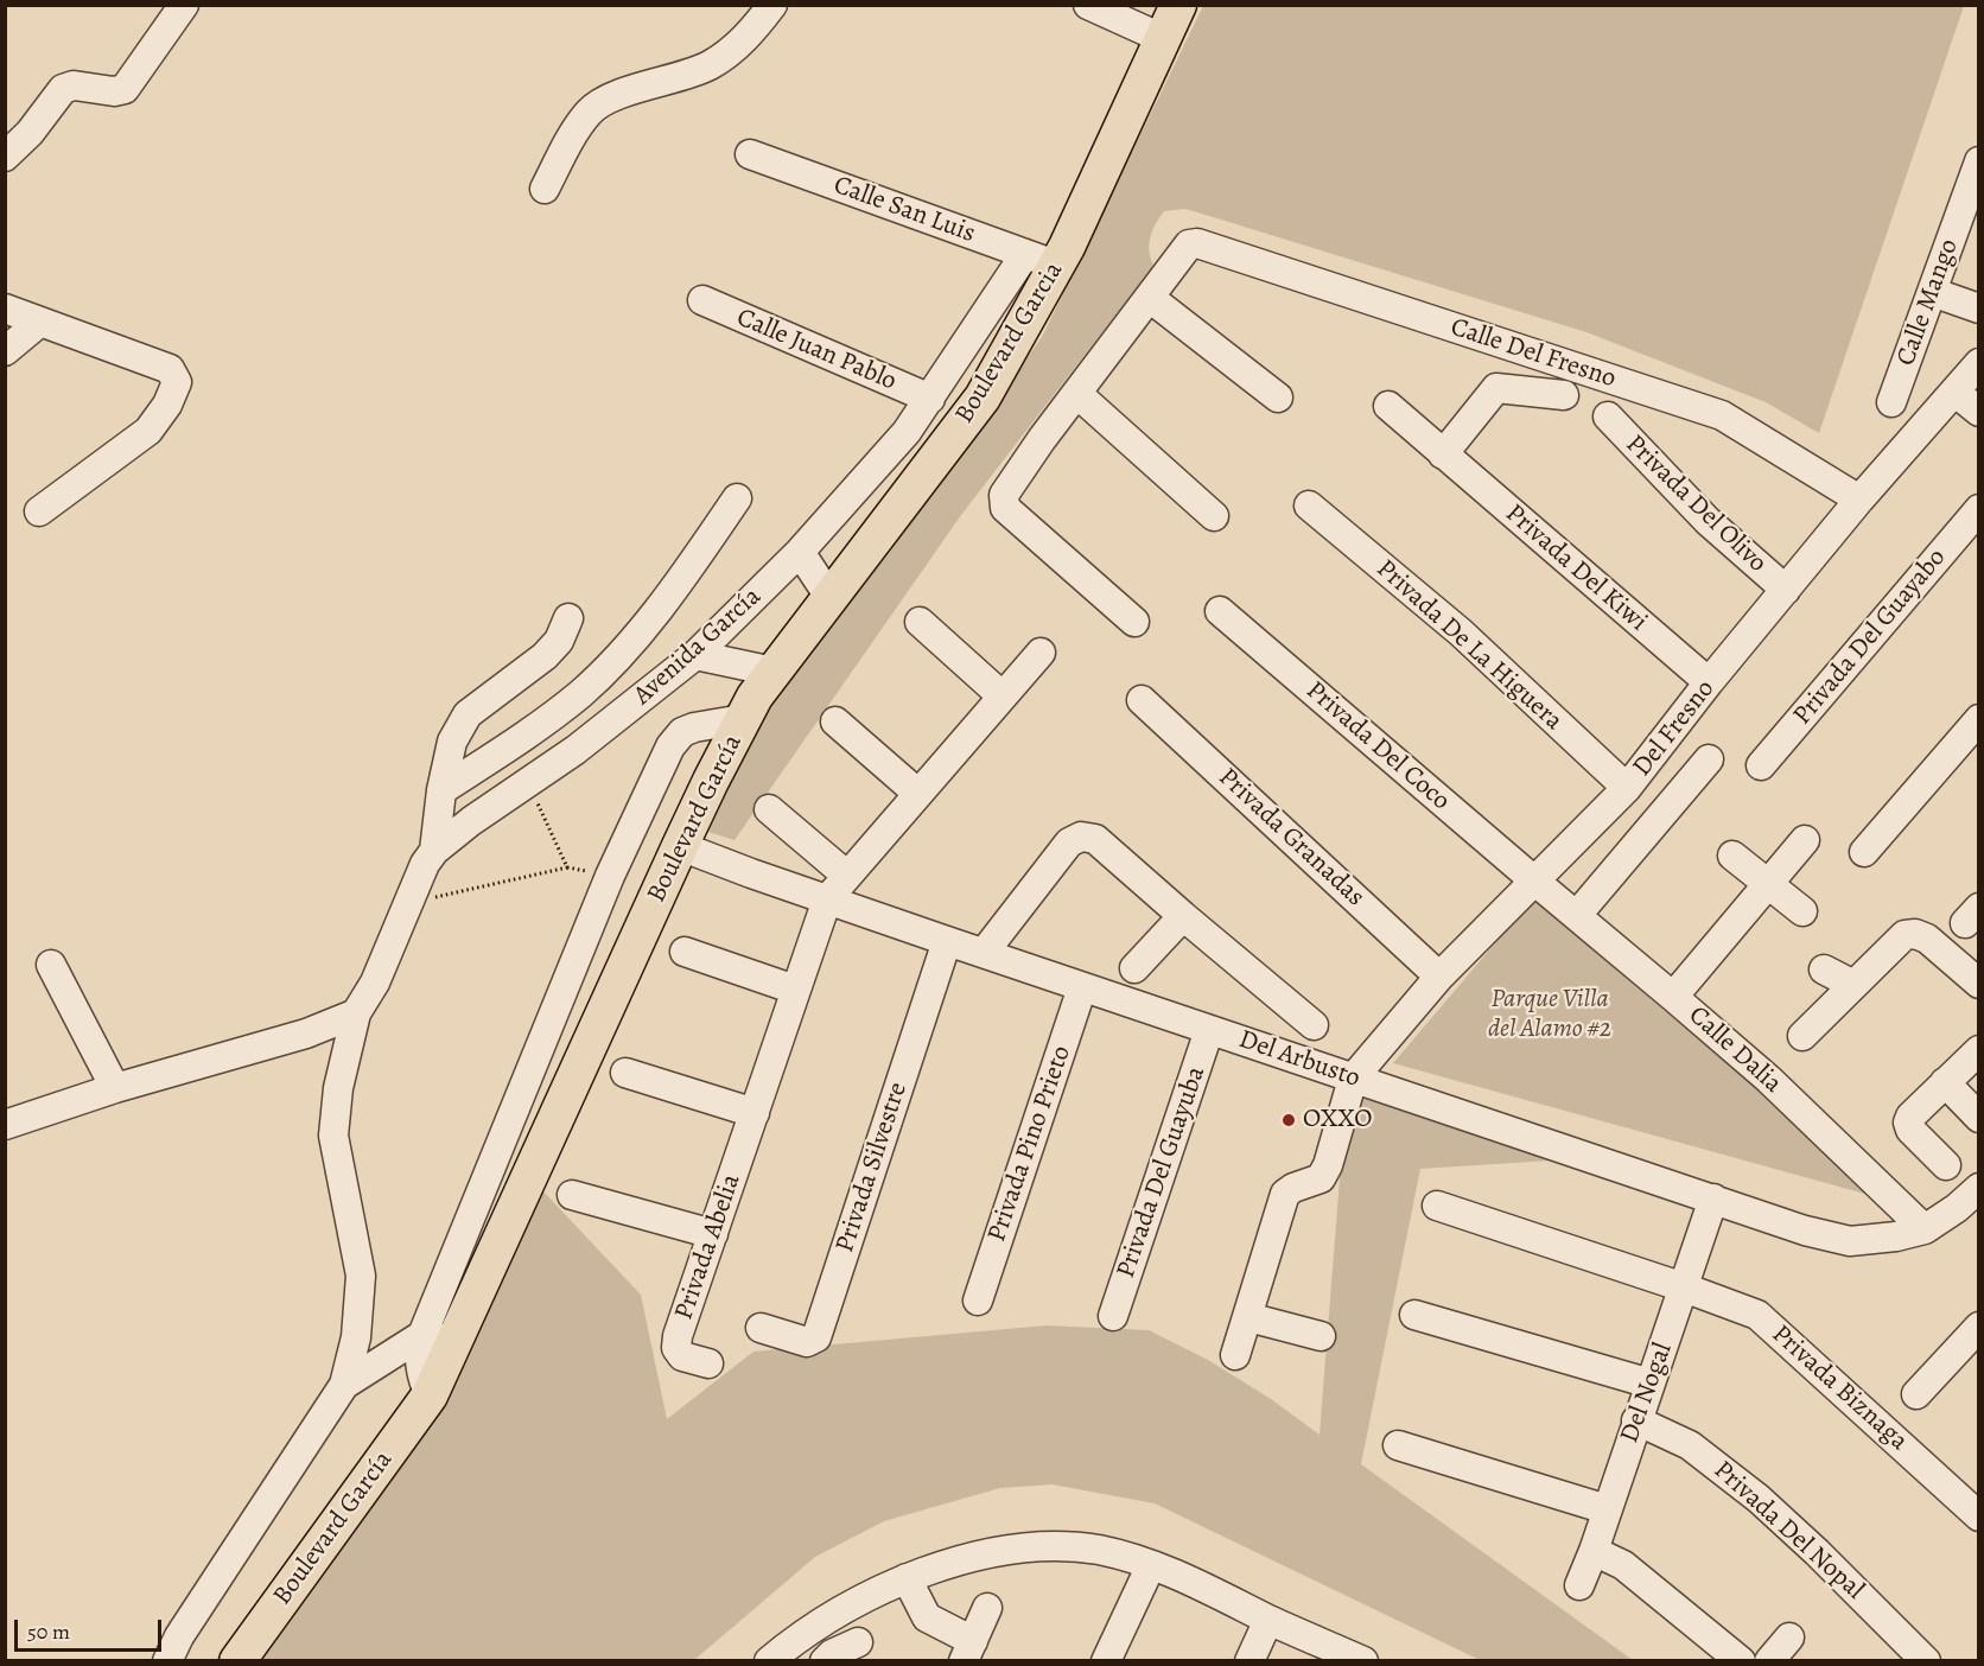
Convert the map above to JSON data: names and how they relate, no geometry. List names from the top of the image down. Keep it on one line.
{"streets":{"main road":["Boulevard Garcia","Boulevard García"],"street":["Calle San Luis","Calle Mango","Calle Juan Pablo","Calle Del Fresno","Privada Del Olivo","Privada Del Kiwi","Privada Del Guayabo","Privada De La Higuera","Avenida García","Del Fresno","Privada Del Coco","Privada Granadas","Calle Dalia","Del Arbusto","Privada Pino Prieto","Privada Silvestre","Privada Del Guayuba","Privada Abelia","Privada Biznaga","Del Nogal","Privada Del Nopal"]},"crossings":[["Calle San Luis","Boulevard Garcia"],["Calle San Luis","Avenida García"],["Boulevard Garcia","Boulevard García"],["Calle Juan Pablo","Avenida García"],["Calle Del Fresno","Del Fresno"],["Privada Del Olivo","Del Fresno"],["Privada Del Kiwi","Del Fresno"],["Privada De La Higuera","Del Fresno"],["Del Fresno","Privada Del Coco"],["Del Fresno","Privada Granadas"],["Del Fresno","Calle Dalia"],["Del Fresno","Del Arbusto"],["Privada Del Coco","Calle Dalia"],["Boulevard García","Del Arbusto"],["Calle Dalia","Del Arbusto"],["Del Arbusto","Privada Pino Prieto"],["Del Arbusto","Privada Silvestre"],["Del Arbusto","Privada Del Guayuba"],["Del Arbusto","Privada Abelia"],["Del Arbusto","Del Nogal"],["Privada Biznaga","Del Nogal"],["Del Nogal","Privada Del Nopal"]],"parks":["Parque Villa del Alamo #2"],"places":["OXXO"],"scale_bar":"50 m"}
